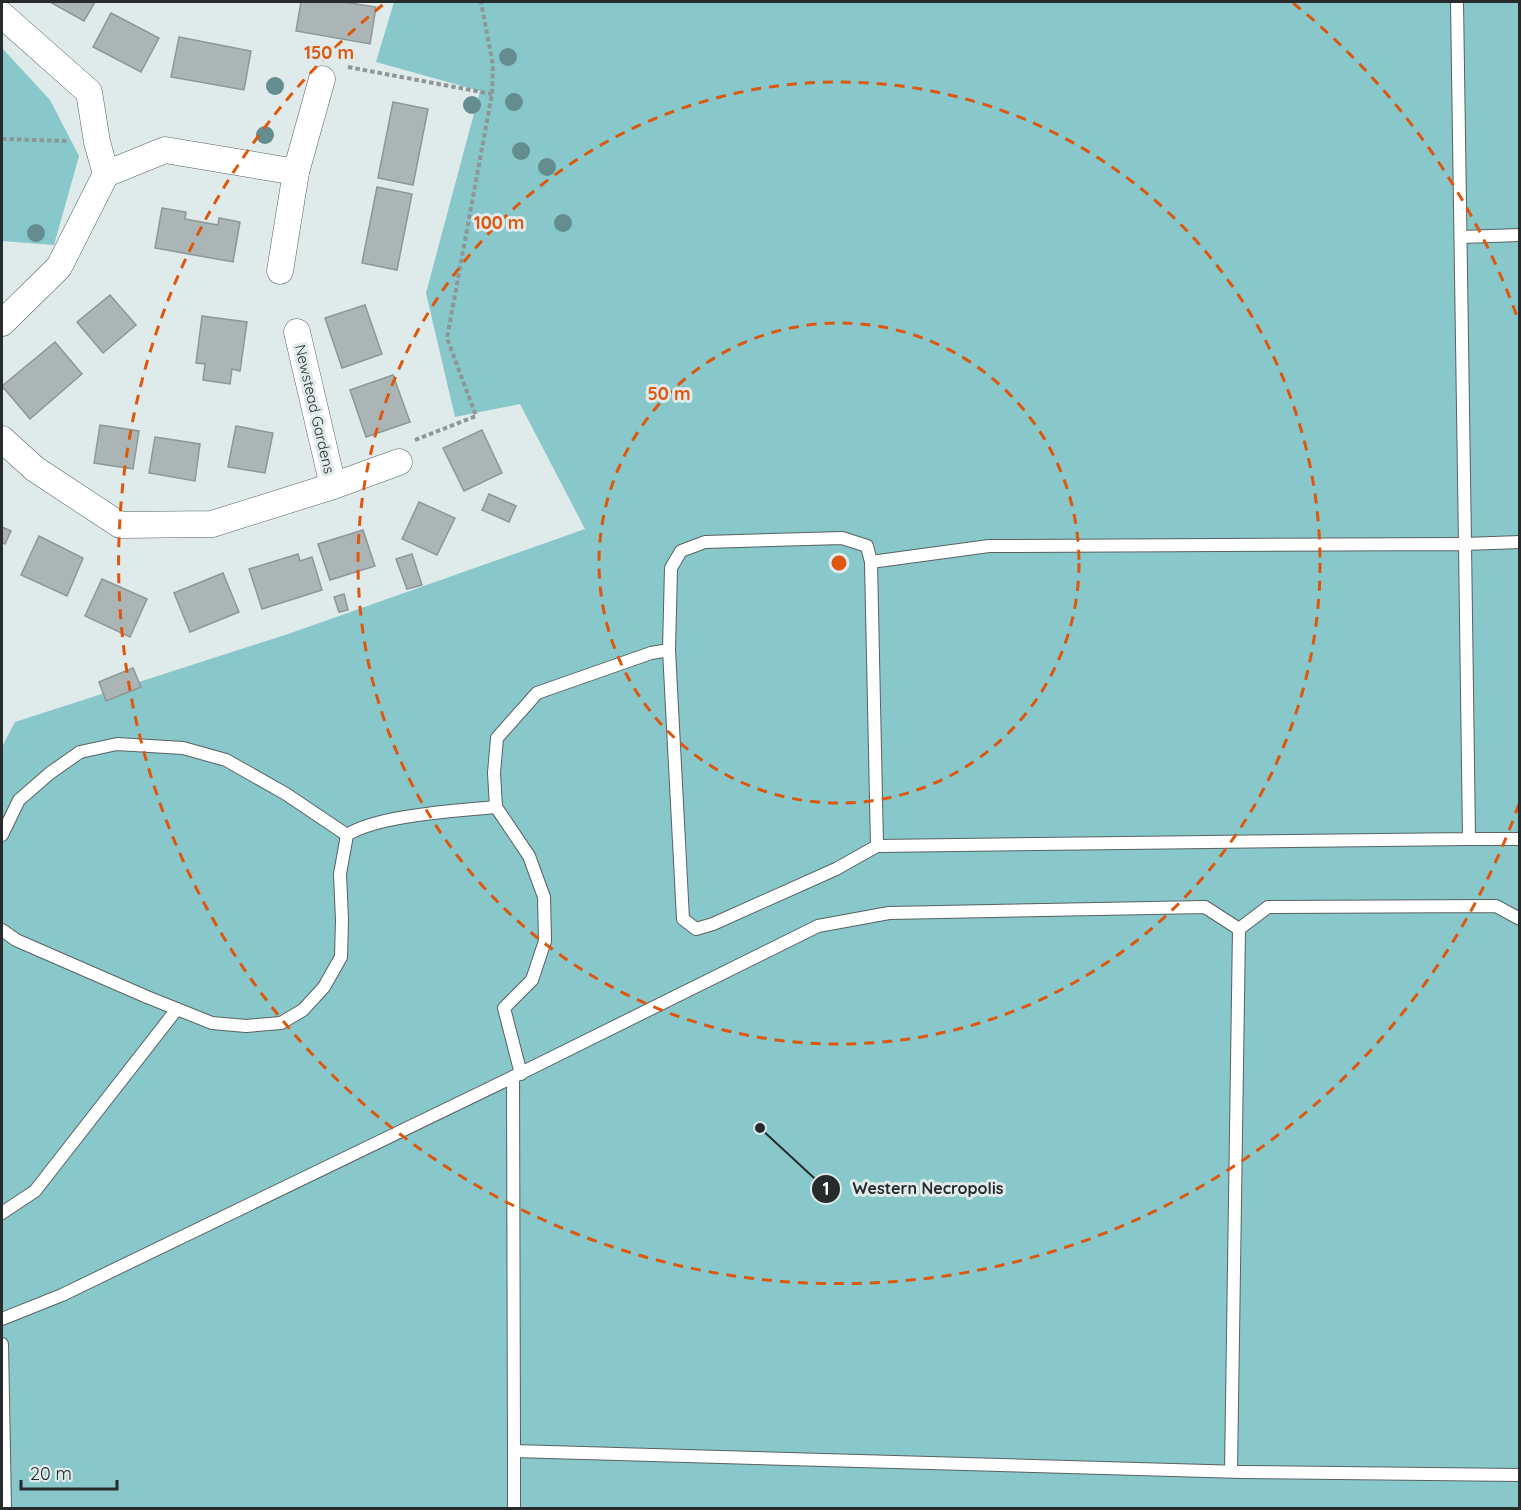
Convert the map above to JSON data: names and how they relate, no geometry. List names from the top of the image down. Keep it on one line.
{"streets":{"street":["Newstead Gardens"]},"places":["Western Necropolis"],"scale_bar":"20 m","rings":["150 m","100 m","50 m"]}
